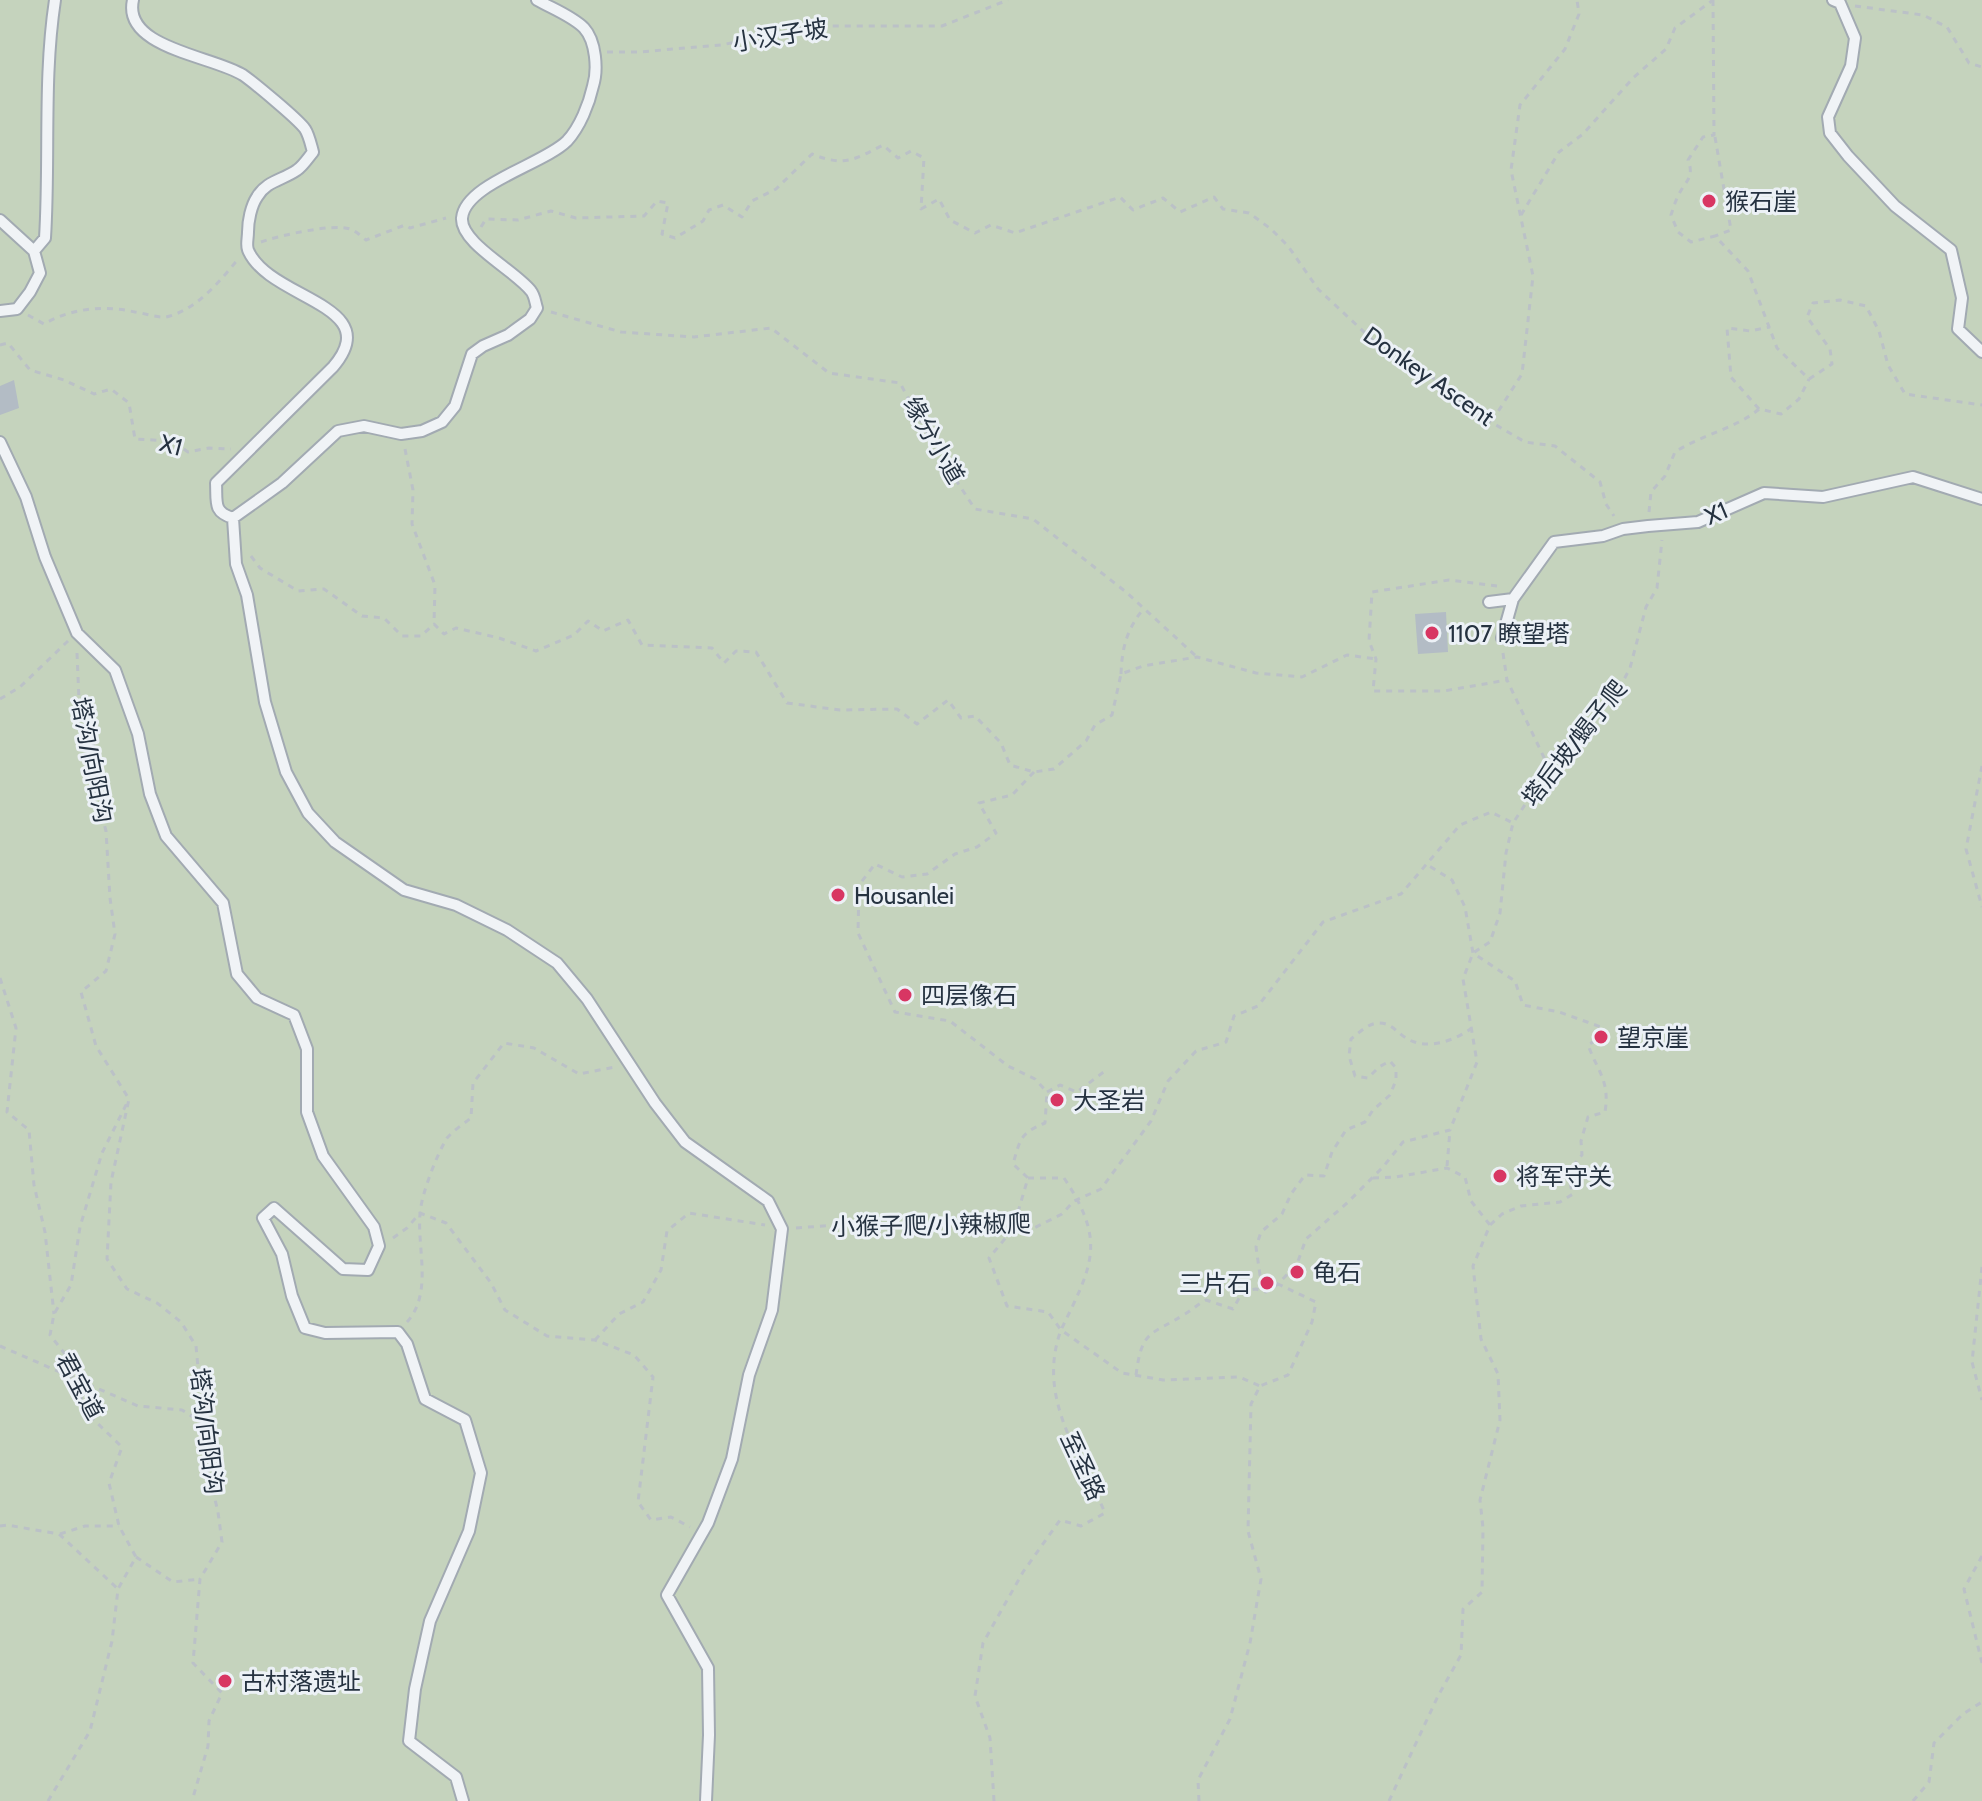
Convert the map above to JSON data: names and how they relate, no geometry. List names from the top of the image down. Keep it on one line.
{"streets":{"lane":["X1"],"path":["小汉子坡","Donkey Ascent","缘分小道","塔后坡/蝎子爬","塔沟/向阳沟","小猴子爬/小辣椒爬","君宝道","至圣路"]},"crossings":[["Donkey Ascent","X1"],["X1","塔后坡/蝎子爬"],["塔后坡/蝎子爬","小猴子爬/小辣椒爬"]],"places":["猴石崖","1107 瞭望塔","Housanlei","四层像石","望京崖","大圣岩","将军守关","龟石","三片石","古村落遗址"]}
